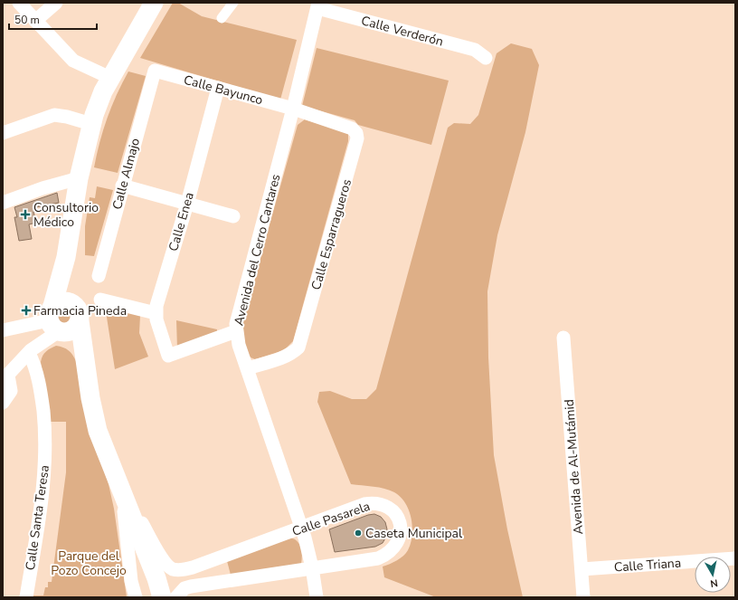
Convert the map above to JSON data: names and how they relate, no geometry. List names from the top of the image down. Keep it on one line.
{"streets":{"street":["Calle Verderón","Calle Bayunco","Calle Almajo","Calle Enea","Calle Esparragueros","Avenida del Cerro Cantares","Avenida de Al-Mutámid","Calle Santa Teresa","Calle Pasarela","Calle Triana"]},"crossings":[["Calle Verderón","Avenida del Cerro Cantares"],["Calle Bayunco","Calle Almajo"],["Calle Bayunco","Calle Enea"],["Calle Bayunco","Calle Esparragueros"],["Calle Bayunco","Avenida del Cerro Cantares"],["Calle Esparragueros","Avenida del Cerro Cantares"],["Avenida del Cerro Cantares","Calle Pasarela"],["Avenida de Al-Mutámid","Calle Triana"]],"parks":["Parque del Pozo Concejo"],"places":{"health":["Consultorio Médico","Farmacia Pineda"],"other":["Caseta Municipal"]},"scale_bar":"50 m","north":"bottom"}
